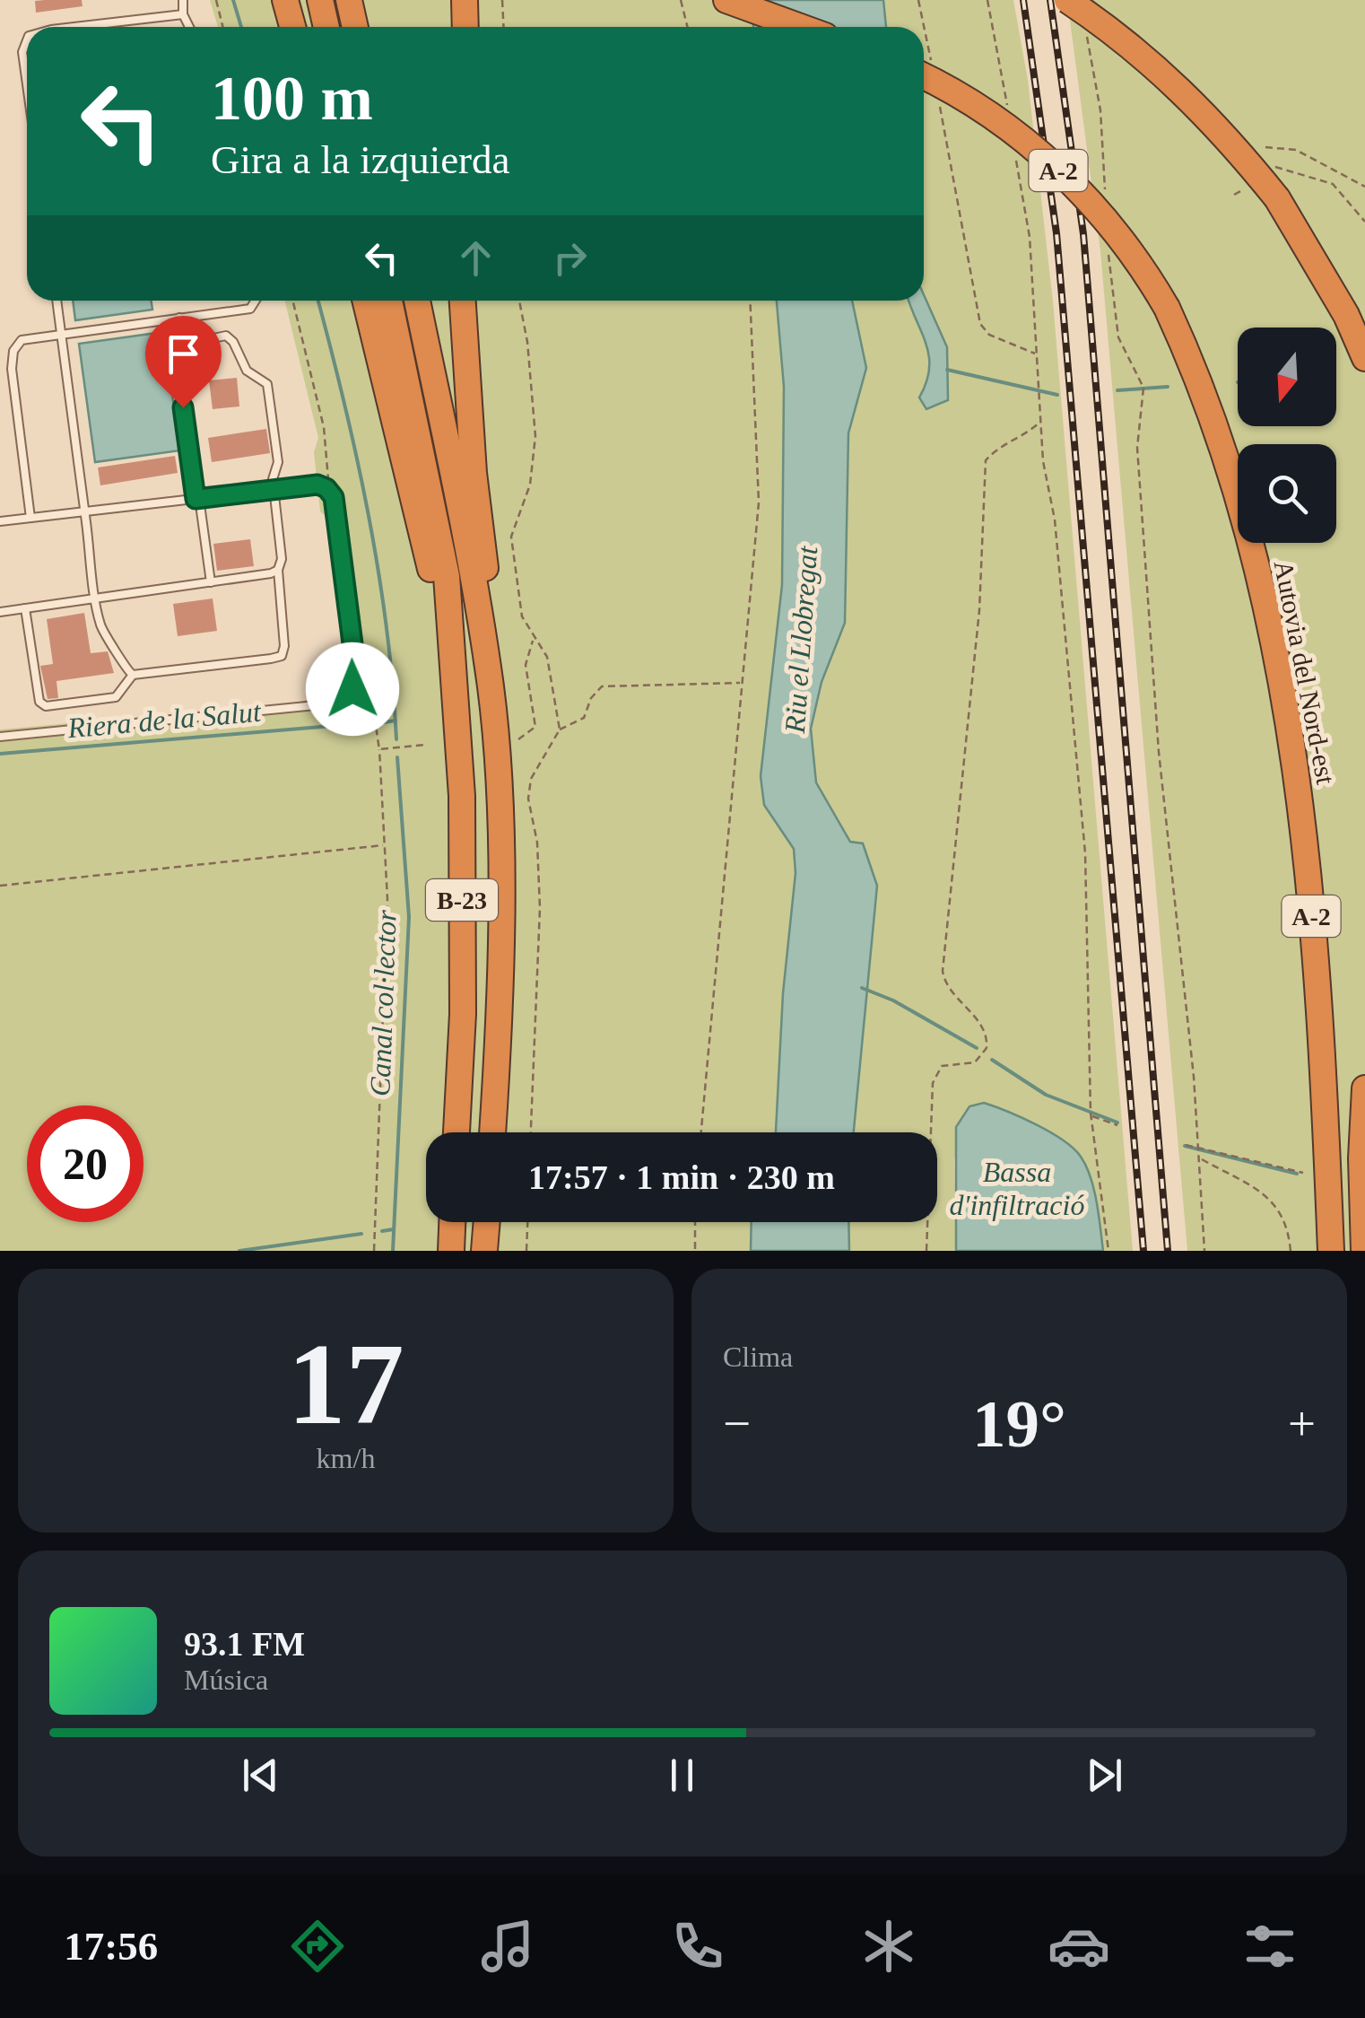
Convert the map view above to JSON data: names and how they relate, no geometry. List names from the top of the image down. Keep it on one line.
{"streets":{"highway":["A-2","Autovia del Nord-est","B-23"]},"water":["Riu el Llobregat","Riera de la Salut","Canal col·lector","Bassa d'infiltració"],"north":"bottom","page":{"turn":["100 m","Gira a la izquierda"],"limit":"20","trip":"17:57 · 1 min · 230 m","tile":[["17","km/h"],"Clima"],"heat":["−","19°","+"],"song":["93.1 FM","Música"],"tabs":"17:56"}}
